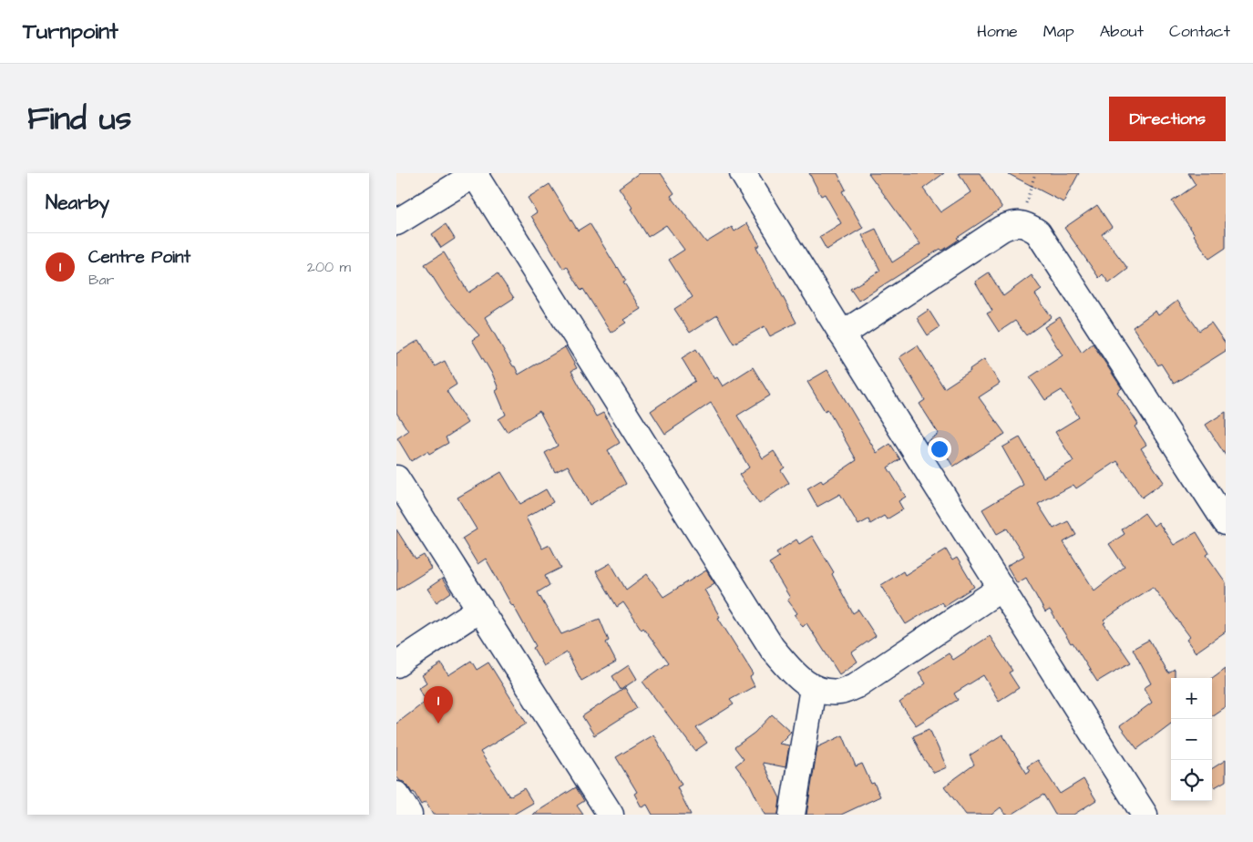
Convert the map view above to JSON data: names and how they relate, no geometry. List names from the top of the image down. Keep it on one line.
{"page":{"header":"Turnpoint","nav":["Home","Map","About","Contact"],"title":"Find us","buttons":"Directions","heading":"Nearby","list":[{"mark":"1","name":"Centre Point","note":"Bar","value":"200 m"}],"map_buttons":["+","−"],"pins":"1"}}
